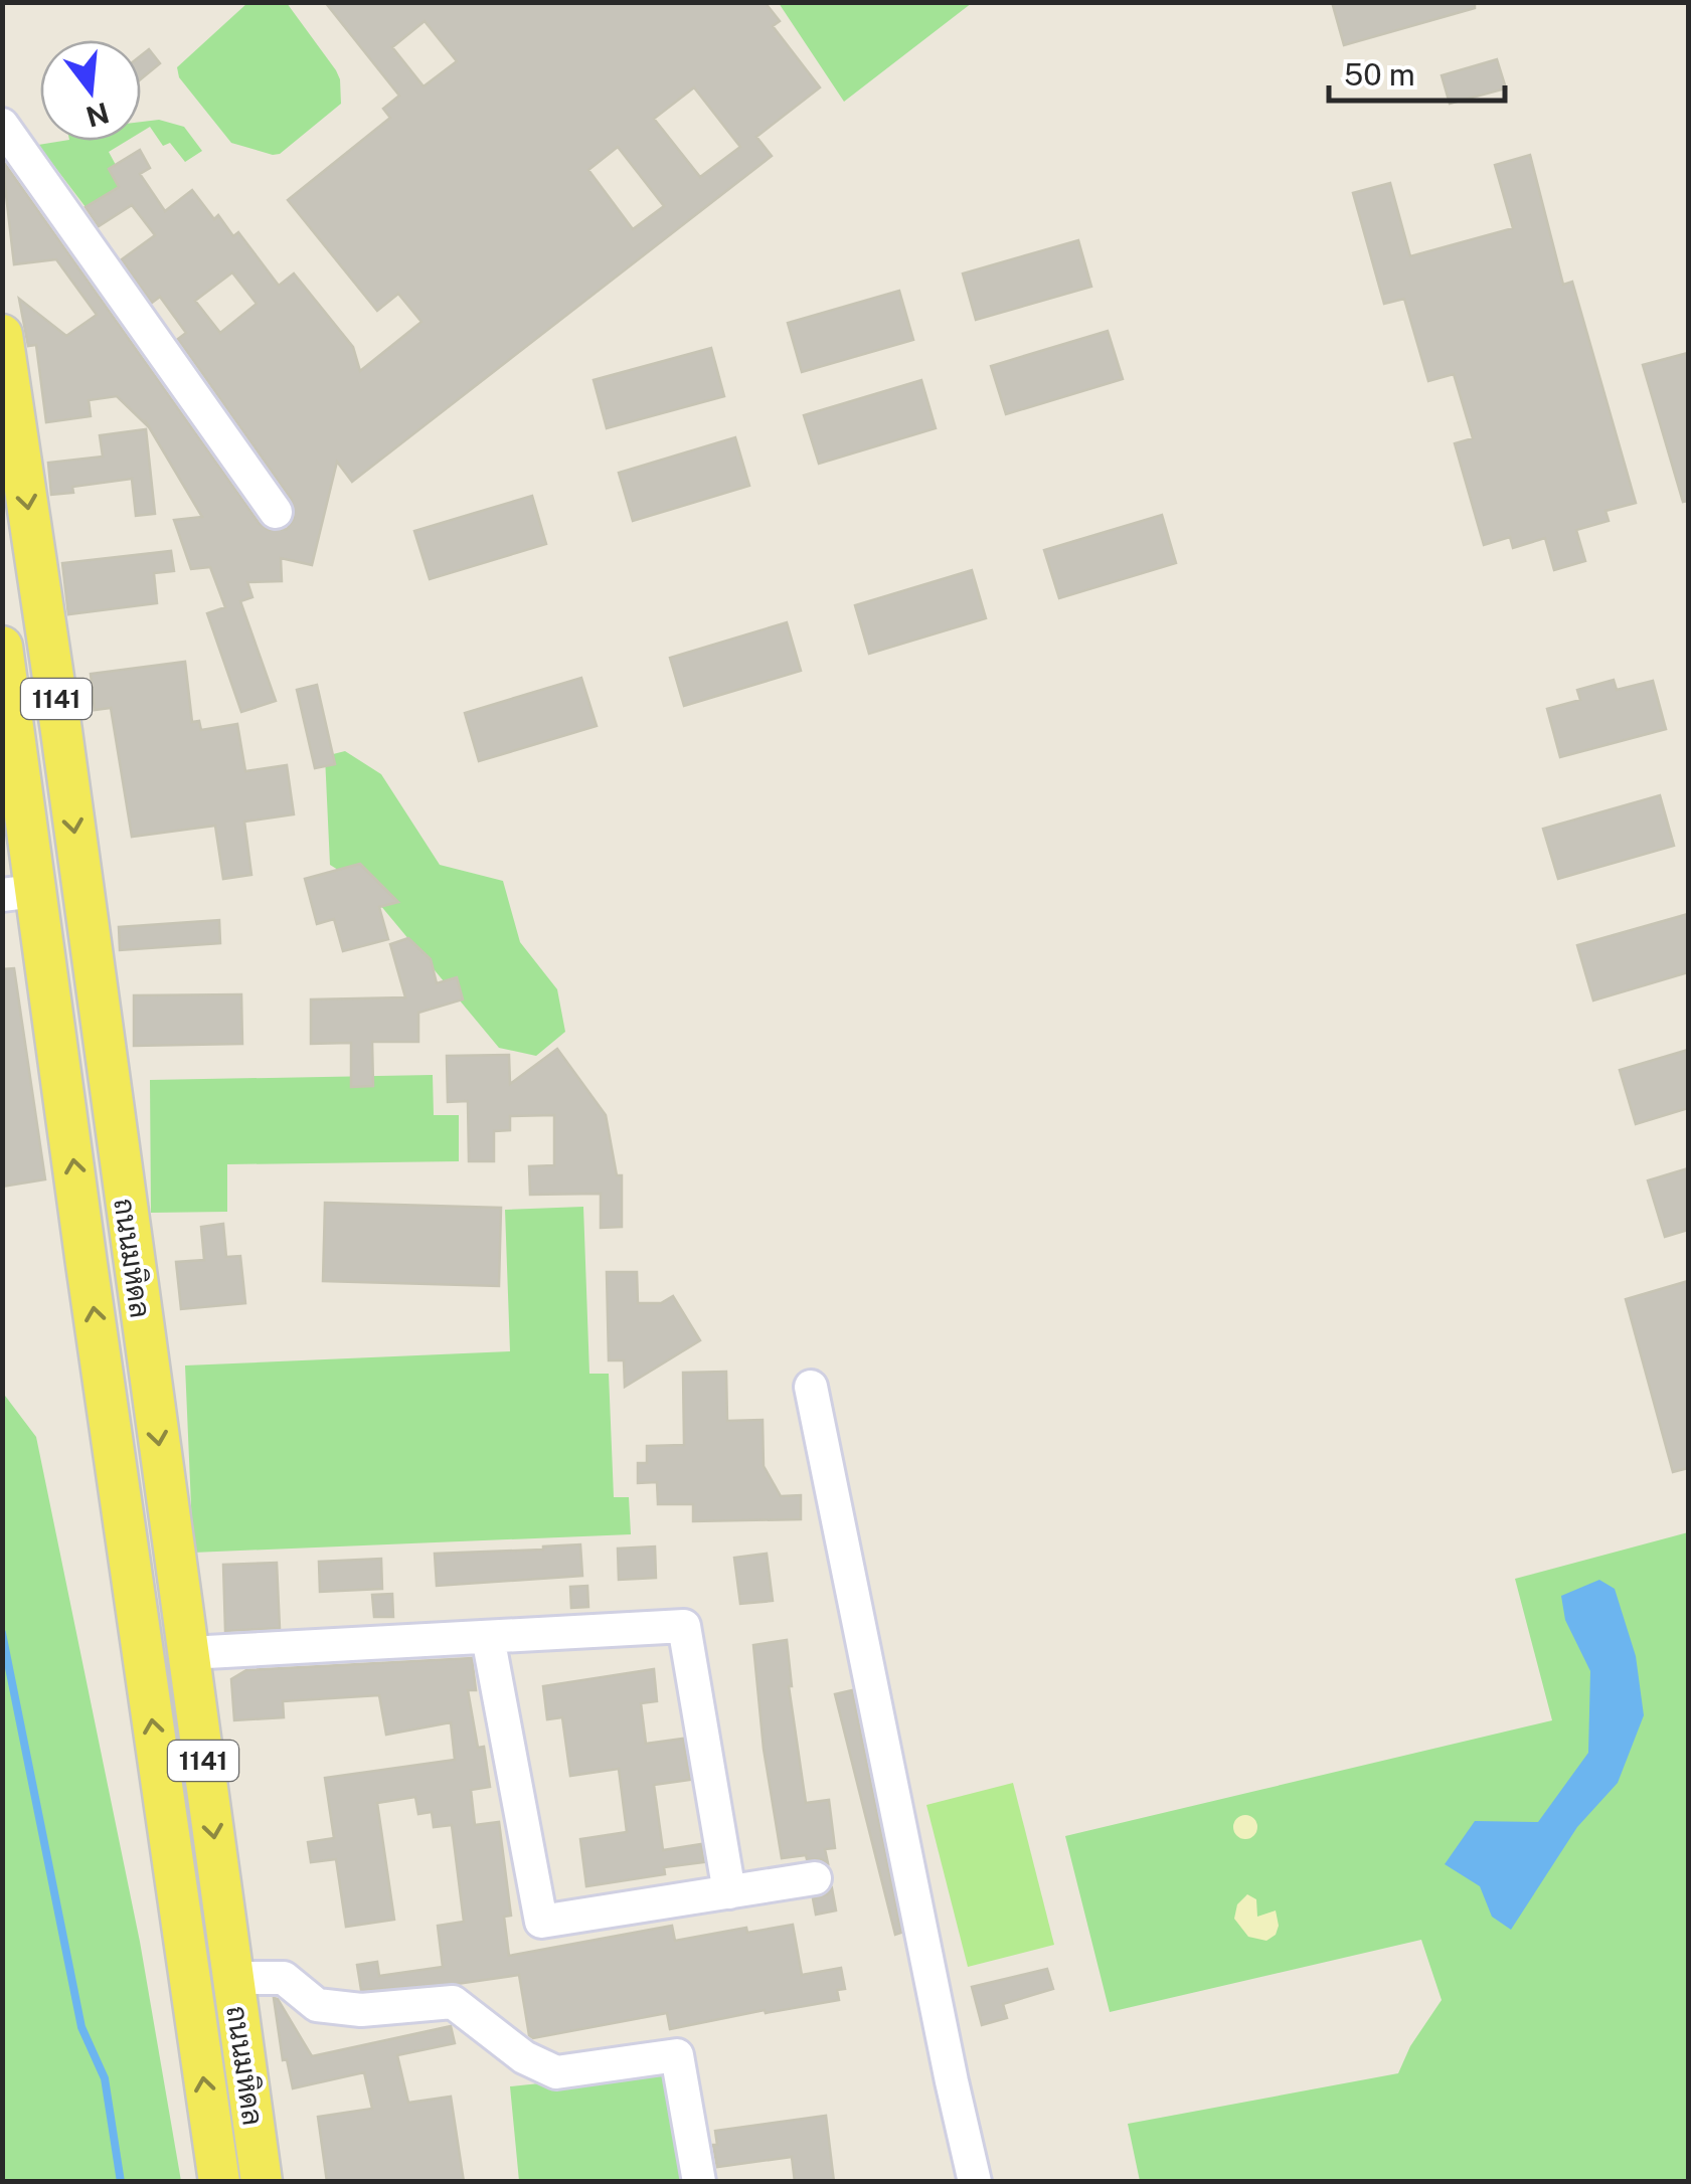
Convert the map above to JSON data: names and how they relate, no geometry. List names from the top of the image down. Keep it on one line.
{"streets":{"main road":["1141","ถนนมหิดล"]},"scale_bar":"50 m","north":"bottom"}
